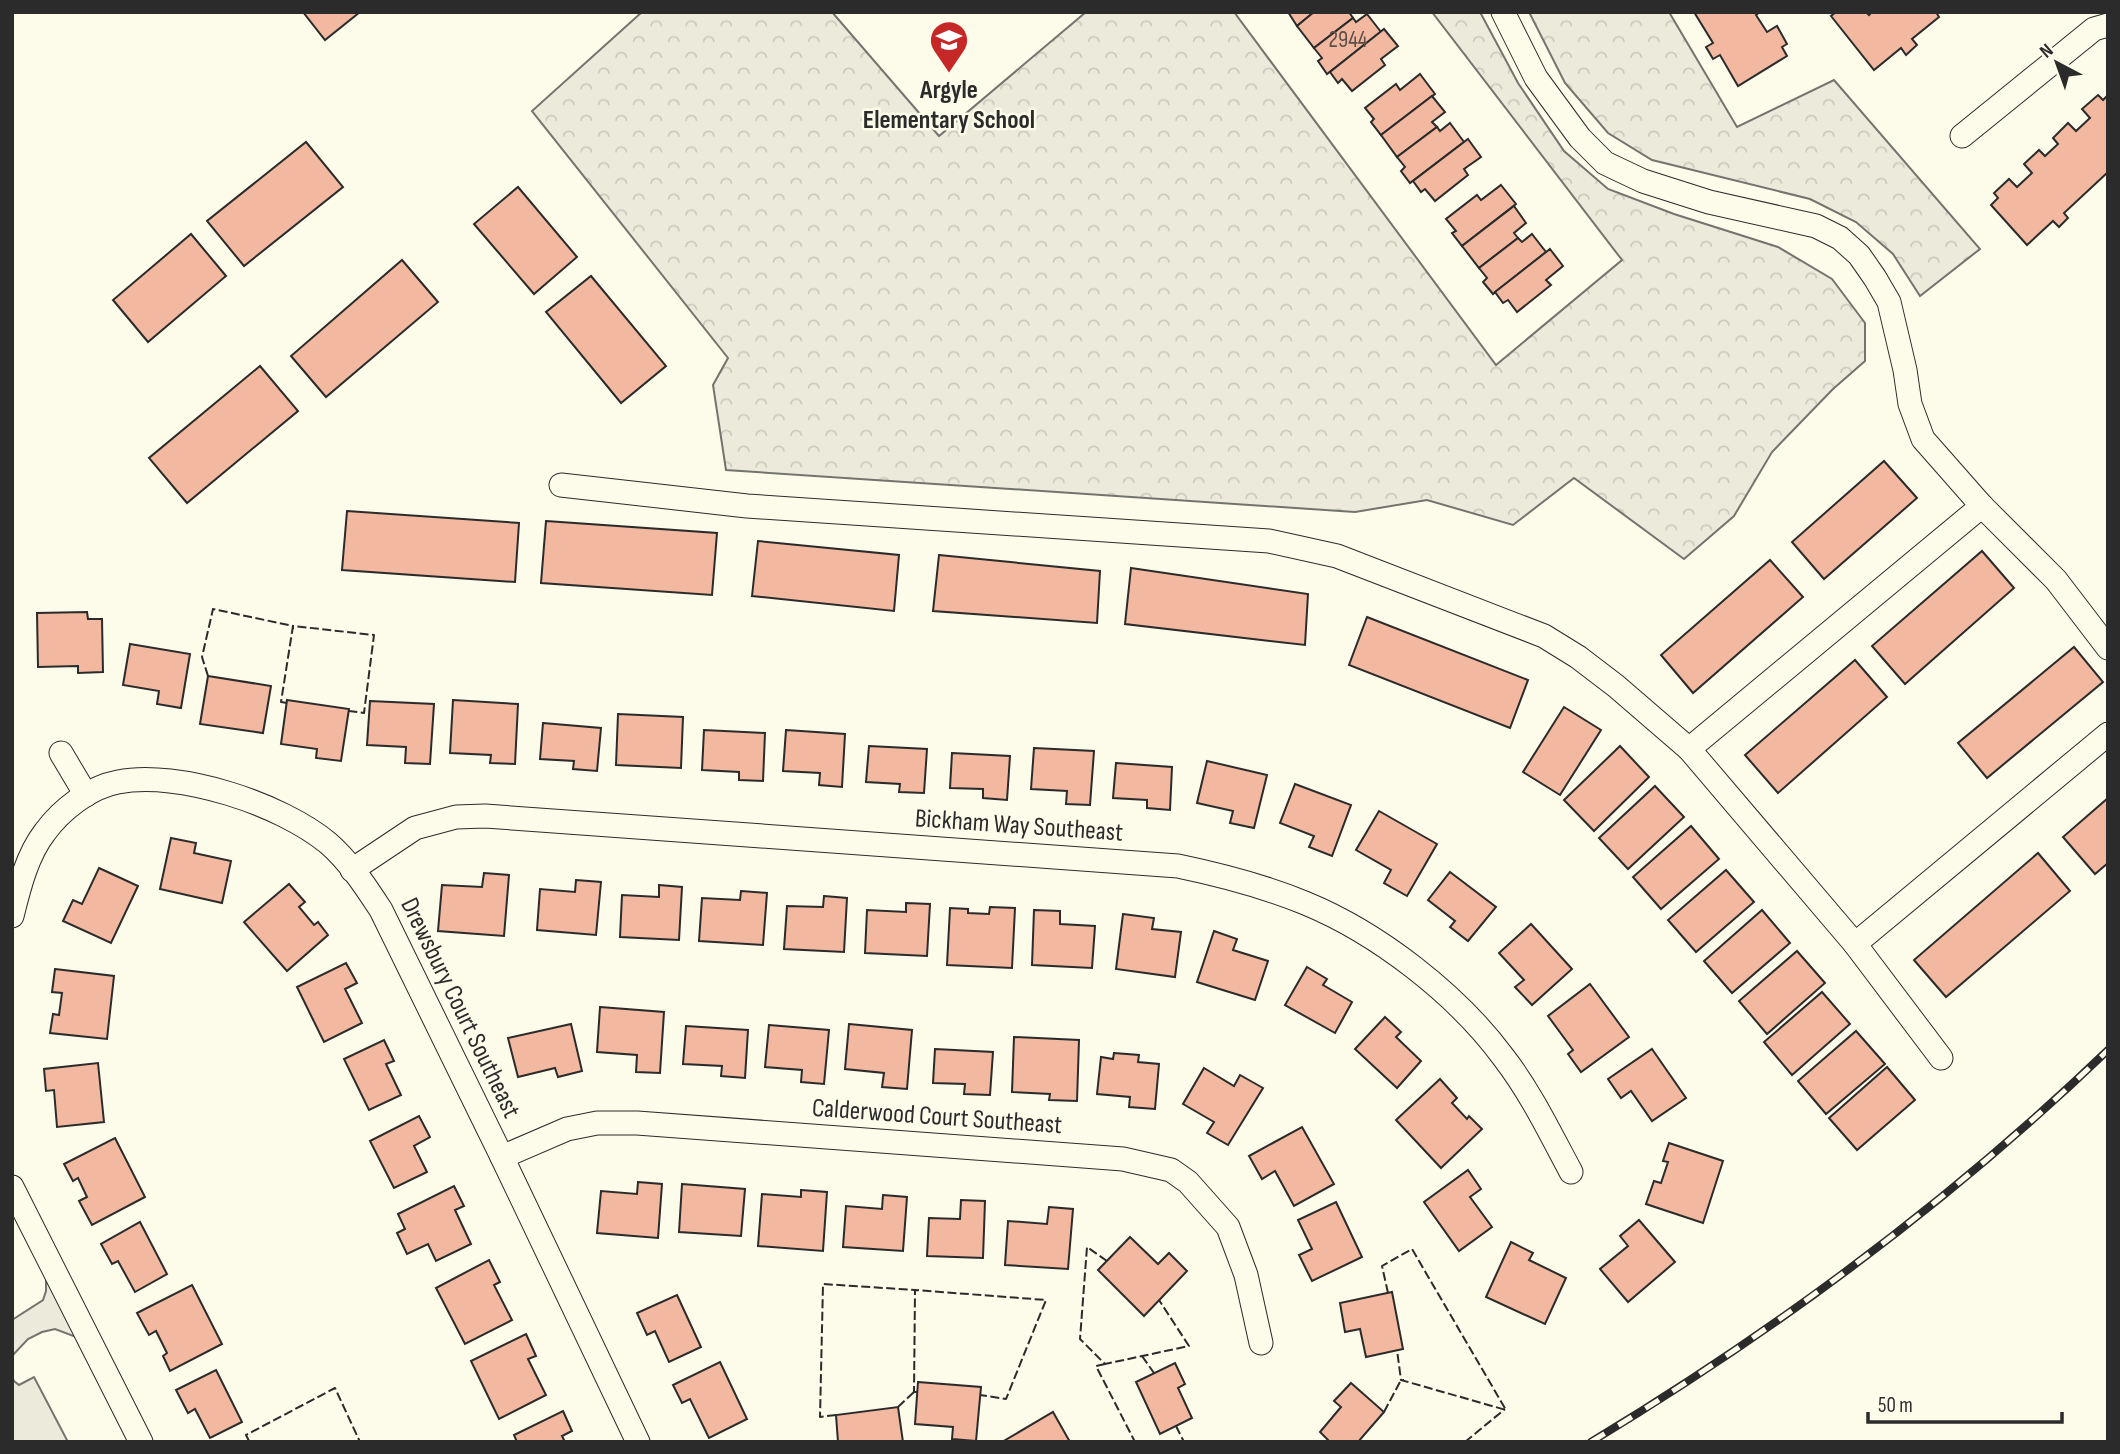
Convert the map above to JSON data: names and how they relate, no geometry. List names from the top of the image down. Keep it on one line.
{"streets":{"street":["Bickham Way Southeast","Drewsbury Court Southeast","Calderwood Court Southeast"]},"crossings":[["Bickham Way Southeast","Drewsbury Court Southeast"],["Drewsbury Court Southeast","Calderwood Court Southeast"]],"places":{"school or university":["Argyle Elementary School"]},"house_numbers":["2944"],"scale_bar":"50 m","north":"top left"}
